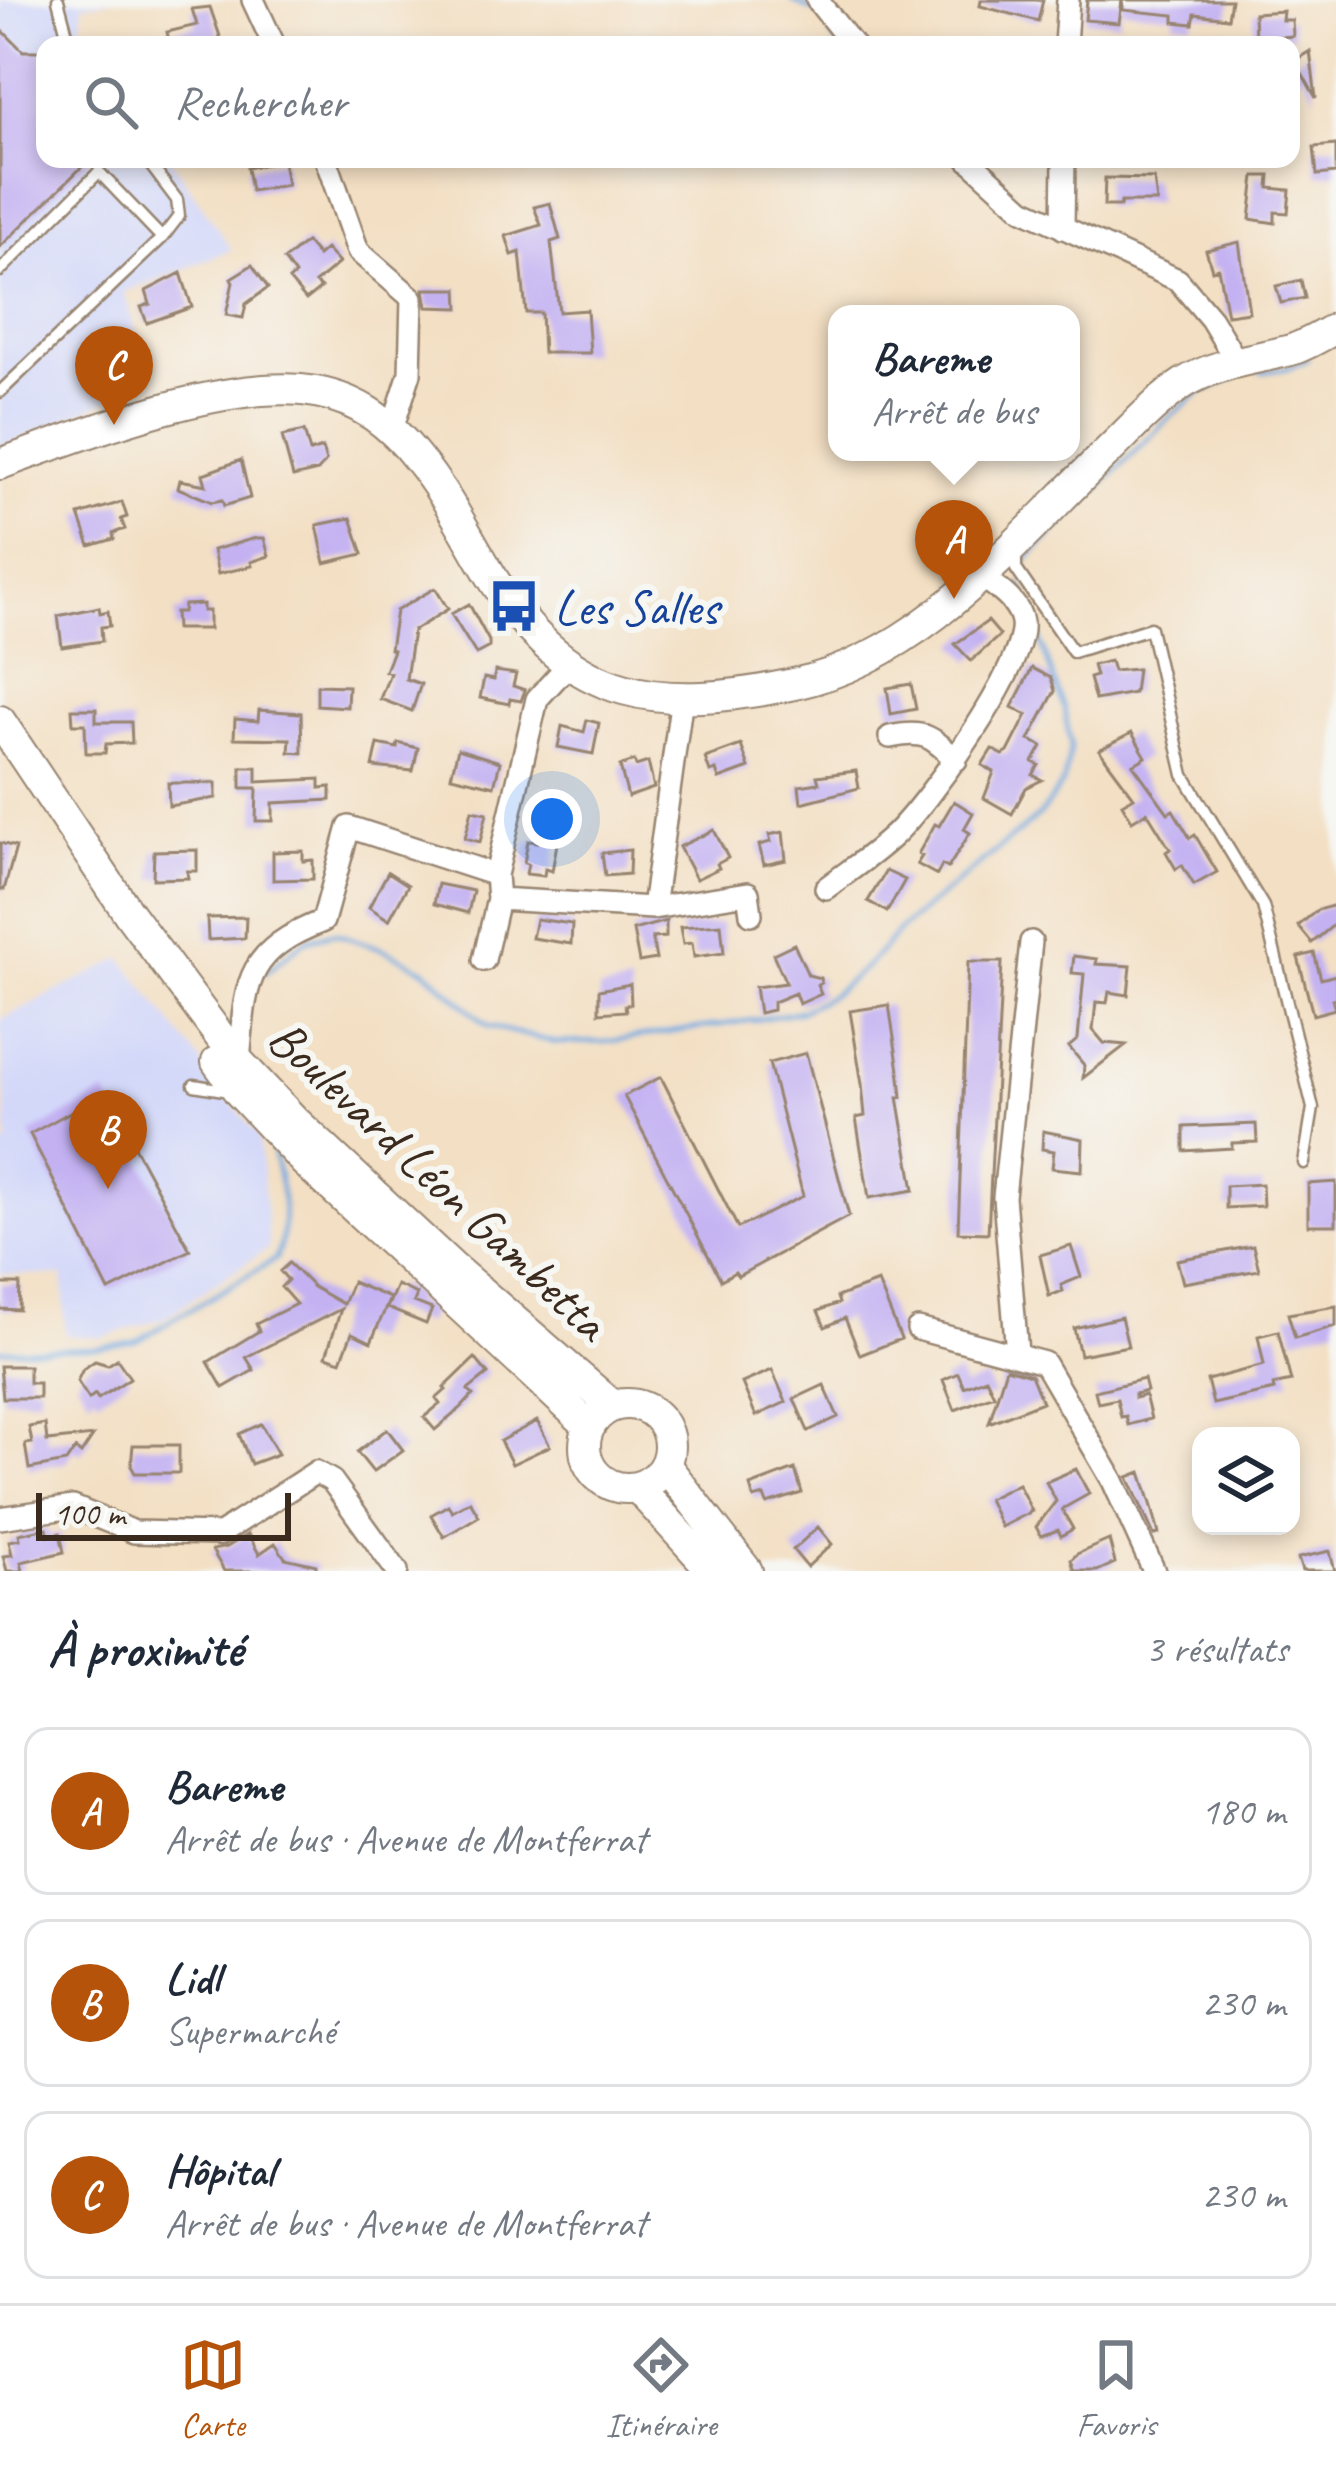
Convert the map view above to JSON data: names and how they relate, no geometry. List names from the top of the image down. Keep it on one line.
{"streets":{"main road":["Boulevard Léon Gambetta"]},"places":{"bus stop":["Les Salles"]},"scale_bar":"100 m","page":{"search":"Rechercher","popup":["Bareme","Arrêt de bus"],"pins":["C","A","B"],"scale":"100 m","heading":["À proximité","3 résultats"],"list":[{"mark":"A","name":"Bareme","note":"Arrêt de bus · Avenue de Montferrat","value":"180 m"},{"mark":"B","name":"Lidl","note":"Supermarché","value":"230 m"},{"mark":"C","name":"Hôpital","note":"Arrêt de bus · Avenue de Montferrat","value":"230 m"}],"nav":["Carte","Itinéraire","Favoris"]}}
